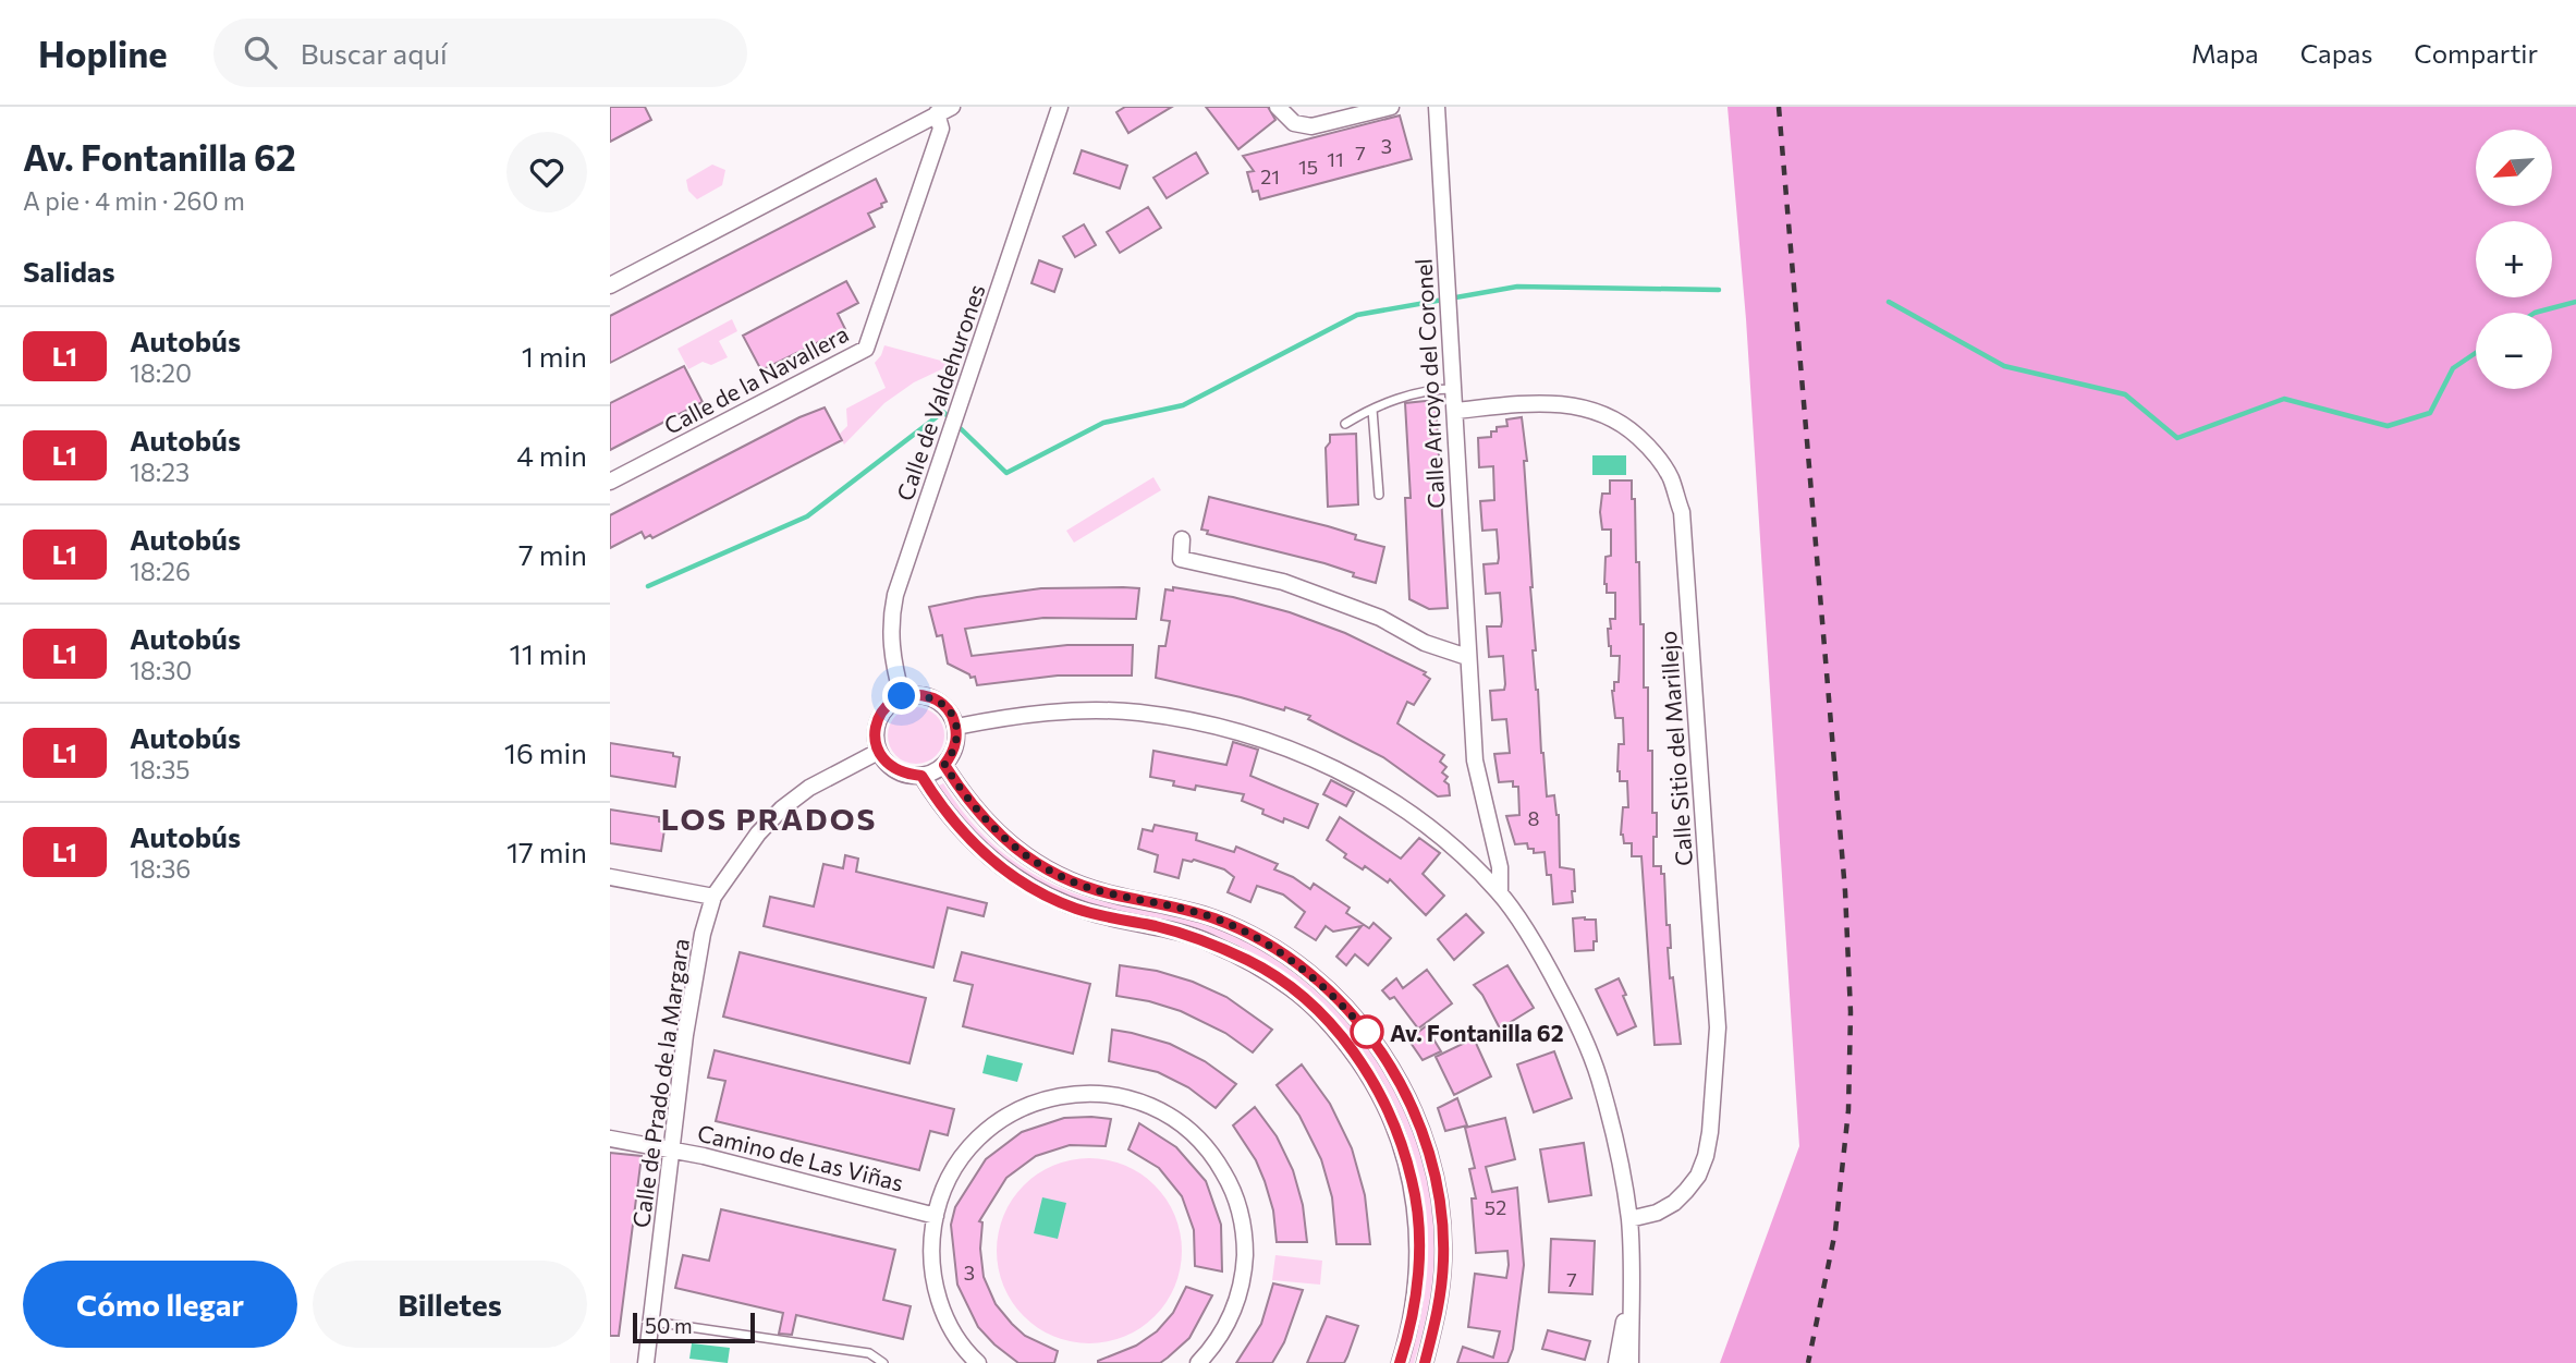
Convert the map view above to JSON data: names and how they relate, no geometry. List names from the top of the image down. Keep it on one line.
{"streets":{"street":["Calle de la Navallera","Calle Arroyo del Coronel","Calle de Valdehurones","Calle Sitio del Marillejo","Calle de Prado de la Margara","Camino de Las Viñas"]},"crossings":[["Calle Arroyo del Coronel","Calle Sitio del Marillejo"],["Calle de Valdehurones","Calle de Prado de la Margara"],["Calle de Prado de la Margara","Camino de Las Viñas"]],"districts":["LOS PRADOS"],"places":["Av. Fontanilla 62"],"lines":["bus line L1"],"house_numbers":["3","7","11","15","21","8","52","3","7"],"scale_bar":"50 m","north":"bottom left","page":{"header":"Hopline","search":"Buscar aquí","nav":["Mapa","Capas","Compartir"],"heading":[["Av. Fontanilla 62","A pie · 4 min · 260 m"],"Salidas"],"map_buttons":["+","−"],"list":[{"mark":"L1","name":"Autobús","note":"18:20","value":"1 min"},{"mark":"L1","name":"Autobús","note":"18:23","value":"4 min"},{"mark":"L1","name":"Autobús","note":"18:26","value":"7 min"},{"mark":"L1","name":"Autobús","note":"18:30","value":"11 min"},{"mark":"L1","name":"Autobús","note":"18:35","value":"16 min"},{"mark":"L1","name":"Autobús","note":"18:36","value":"17 min"}],"buttons":["Cómo llegar","Billetes"],"scale":"50 m"}}
